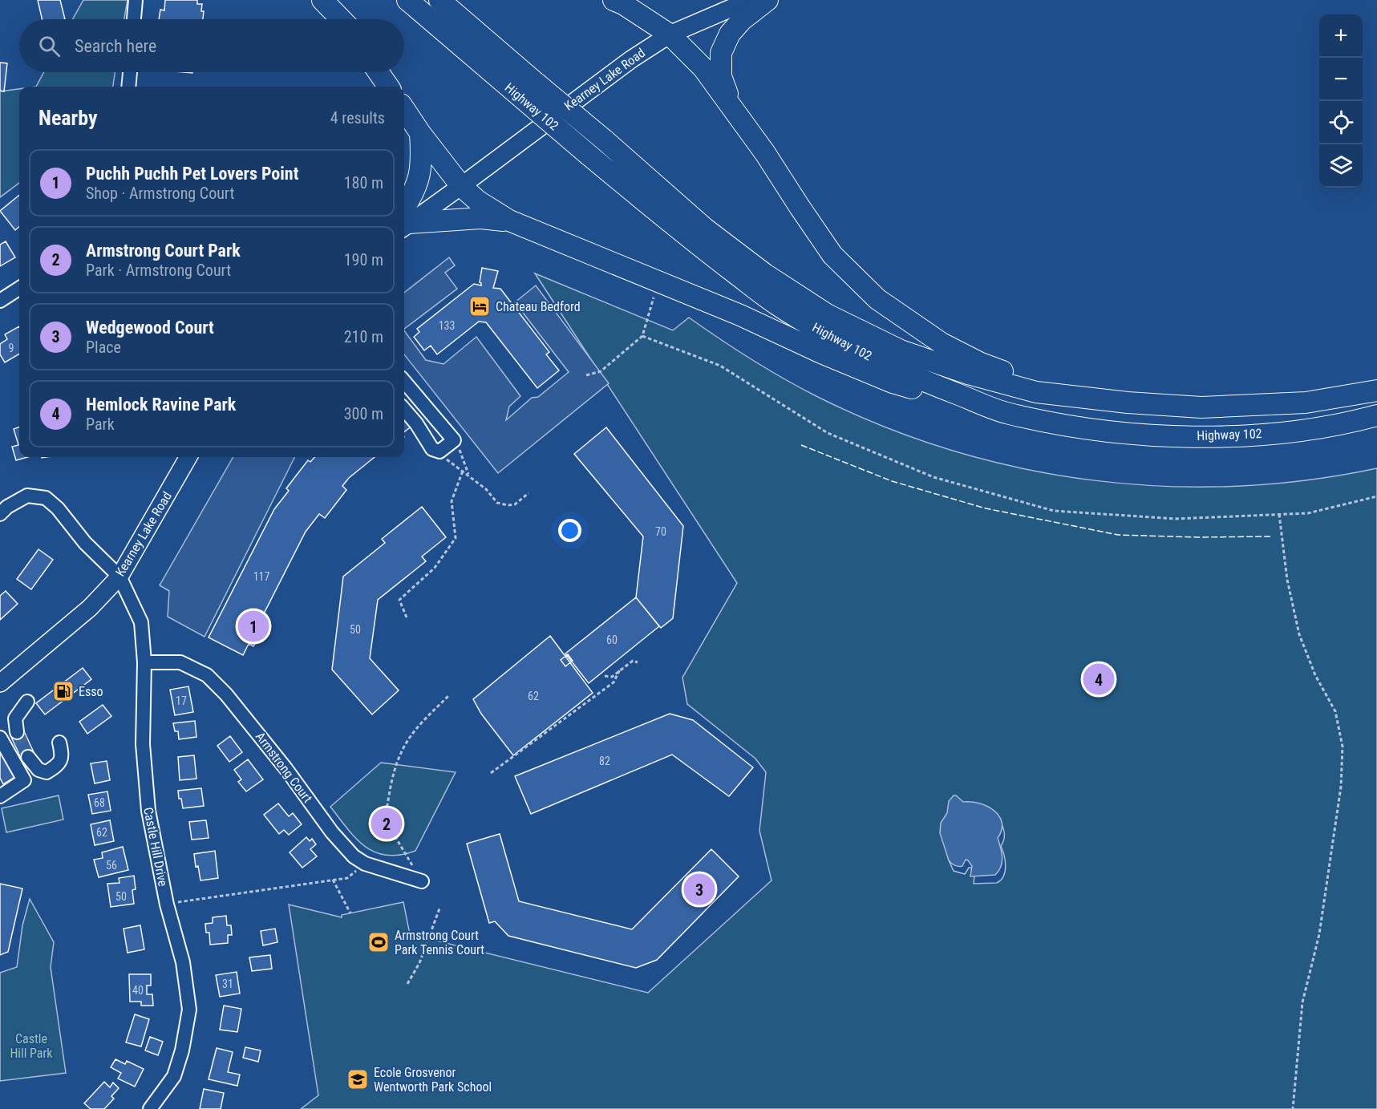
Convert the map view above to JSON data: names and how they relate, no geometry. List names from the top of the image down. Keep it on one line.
{"streets":{"highway":["Highway 102"],"main road":["Kearney Lake Road"],"street":["Armstrong Court","Castle Hill Drive"]},"crossings":[["Kearney Lake Road","Castle Hill Drive"],["Armstrong Court","Castle Hill Drive"]],"parks":["Castle Hill Park"],"places":{"hotel":["Chateau Bedford"],"fuel station":["Esso"],"sports":["Armstrong Court Park Tennis Court"],"school or university":["Ecole Grosvenor Wentworth Park School"]},"house_numbers":["133","9","70","117","50","60","62","17","82","68","62","56","50","31","40"],"page":{"map_buttons":["+","−"],"search":"Search here","heading":["Nearby","4 results"],"list":[{"mark":"1","name":"Puchh Puchh Pet Lovers Point","note":"Shop · Armstrong Court","value":"180 m"},{"mark":"2","name":"Armstrong Court Park","note":"Park · Armstrong Court","value":"190 m"},{"mark":"3","name":"Wedgewood Court","note":"Place","value":"210 m"},{"mark":"4","name":"Hemlock Ravine Park","note":"Park","value":"300 m"}],"pins":["1","4","2","3"]}}
